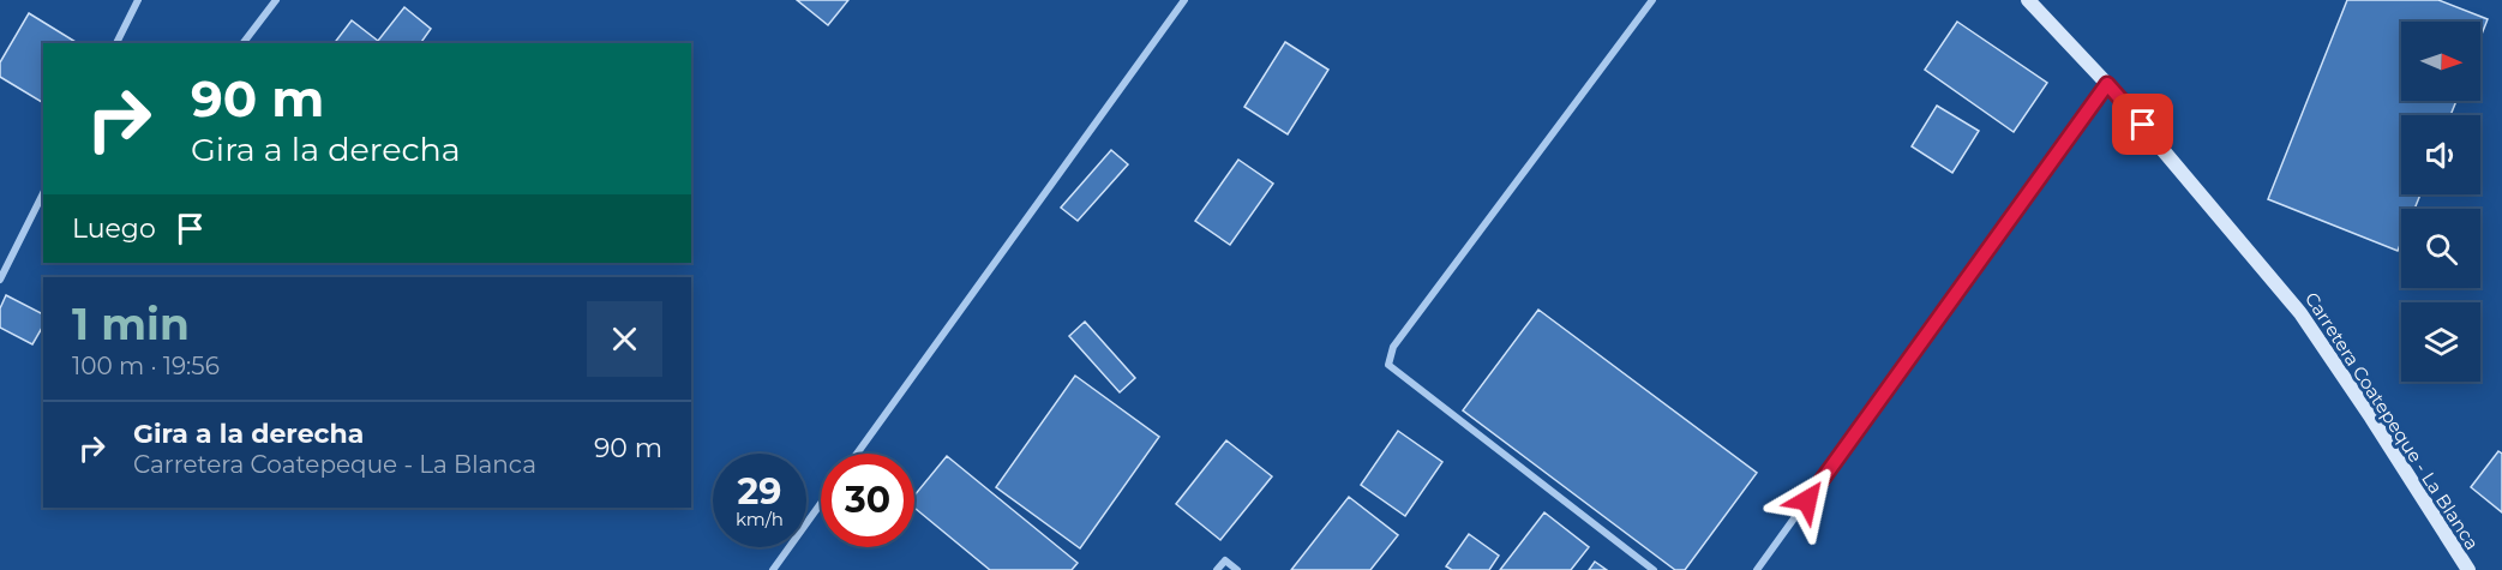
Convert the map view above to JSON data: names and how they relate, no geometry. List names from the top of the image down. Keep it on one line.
{"streets":{"main road":["Carretera Coatepeque - La Blanca"]},"north":"right","page":{"turn":["90 m","Gira a la derecha"],"then":"Luego","heading":["1 min","100 m · 19:56"],"list":[{"name":"Gira a la derecha","note":"Carretera Coatepeque - La Blanca","value":"90 m"}],"speed":"29 km/h","limit":"30"}}
